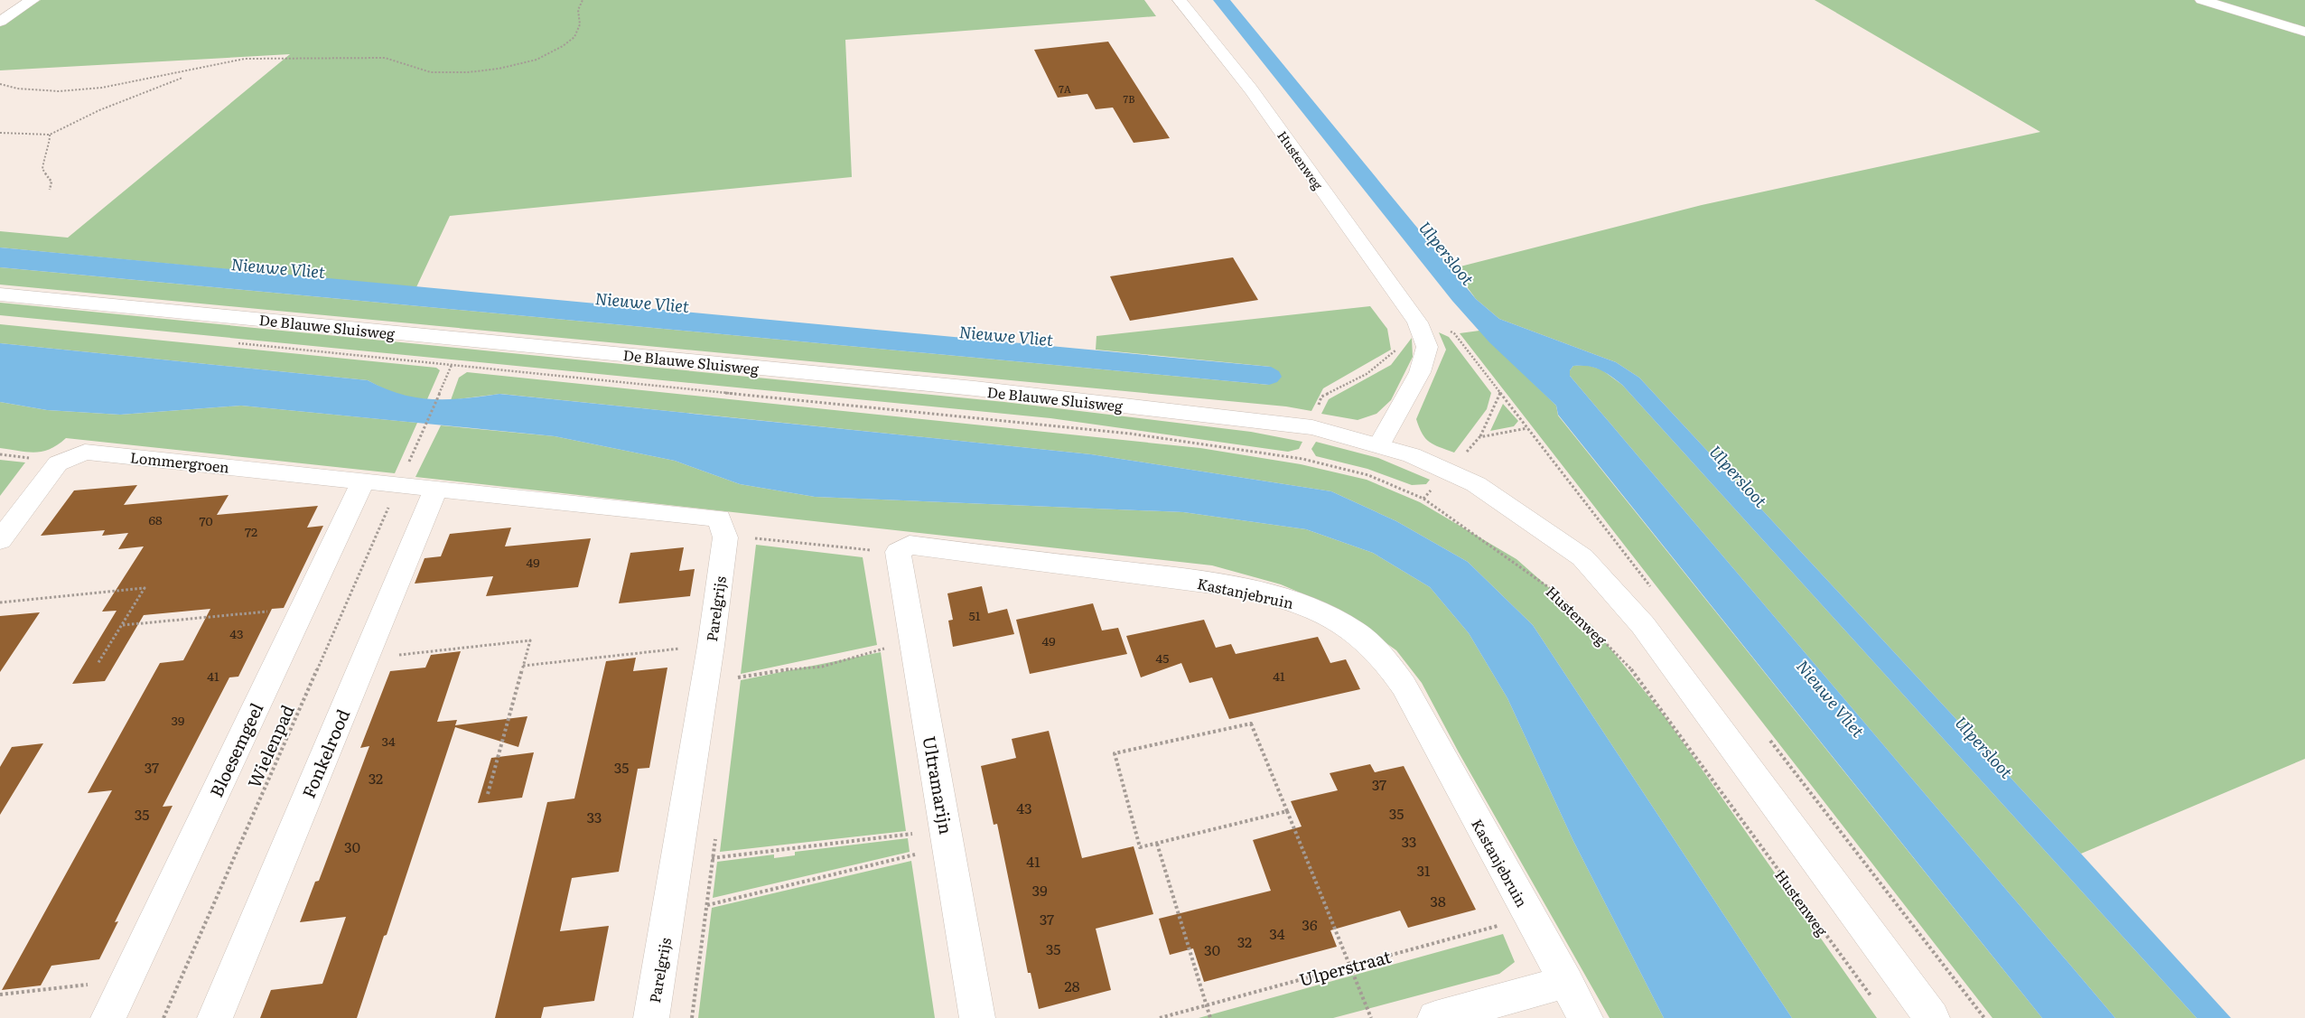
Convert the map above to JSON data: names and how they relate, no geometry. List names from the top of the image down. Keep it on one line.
{"streets":{"street":["Hustenweg","De Blauwe Sluisweg","Lommergroen","Kastanjebruin","Parelgrijs","Bloesemgeel","Fonkelrood","Ultramarijn"],"path":["Wielenpad","Ulperstraat"]},"crossings":[["Hustenweg","De Blauwe Sluisweg"],["Lommergroen","Wielenpad"],["Lommergroen","Bloesemgeel"],["Kastanjebruin","Ultramarijn"],["Kastanjebruin","Ulperstraat"]],"water":["Ulpersloot","Nieuwe Vliet"],"house_numbers":["7A","7B","68","70","72","49","51","43","49","45","41","41","39","34","37","35","32","37","43","35","35","33","33","30","41","31","39","38","37","36","34","32","35","30","28"]}
